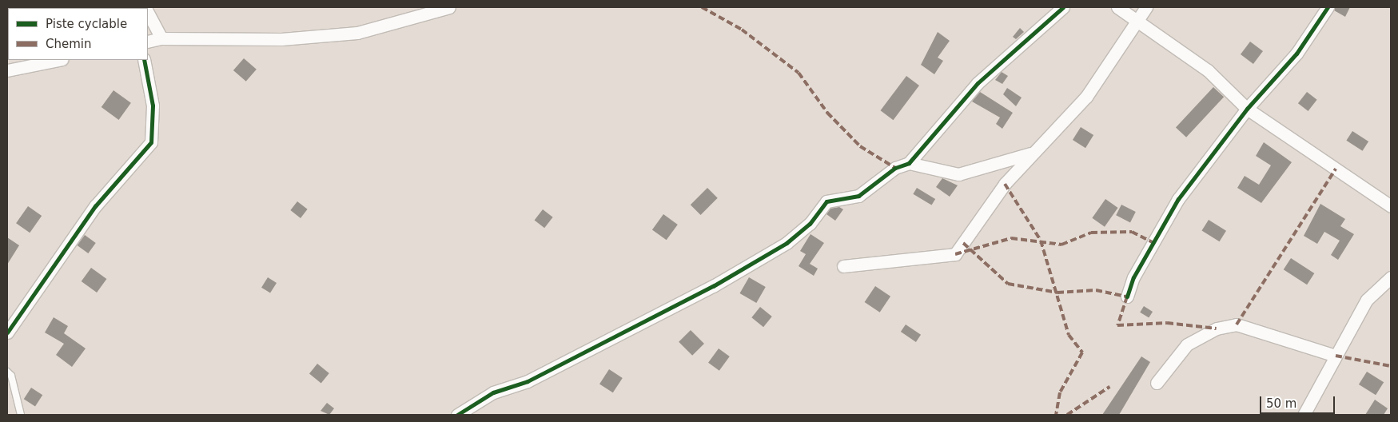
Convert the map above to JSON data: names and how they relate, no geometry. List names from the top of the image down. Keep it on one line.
{"legend":["Piste cyclable","Chemin"],"scale_bar":"50 m"}
